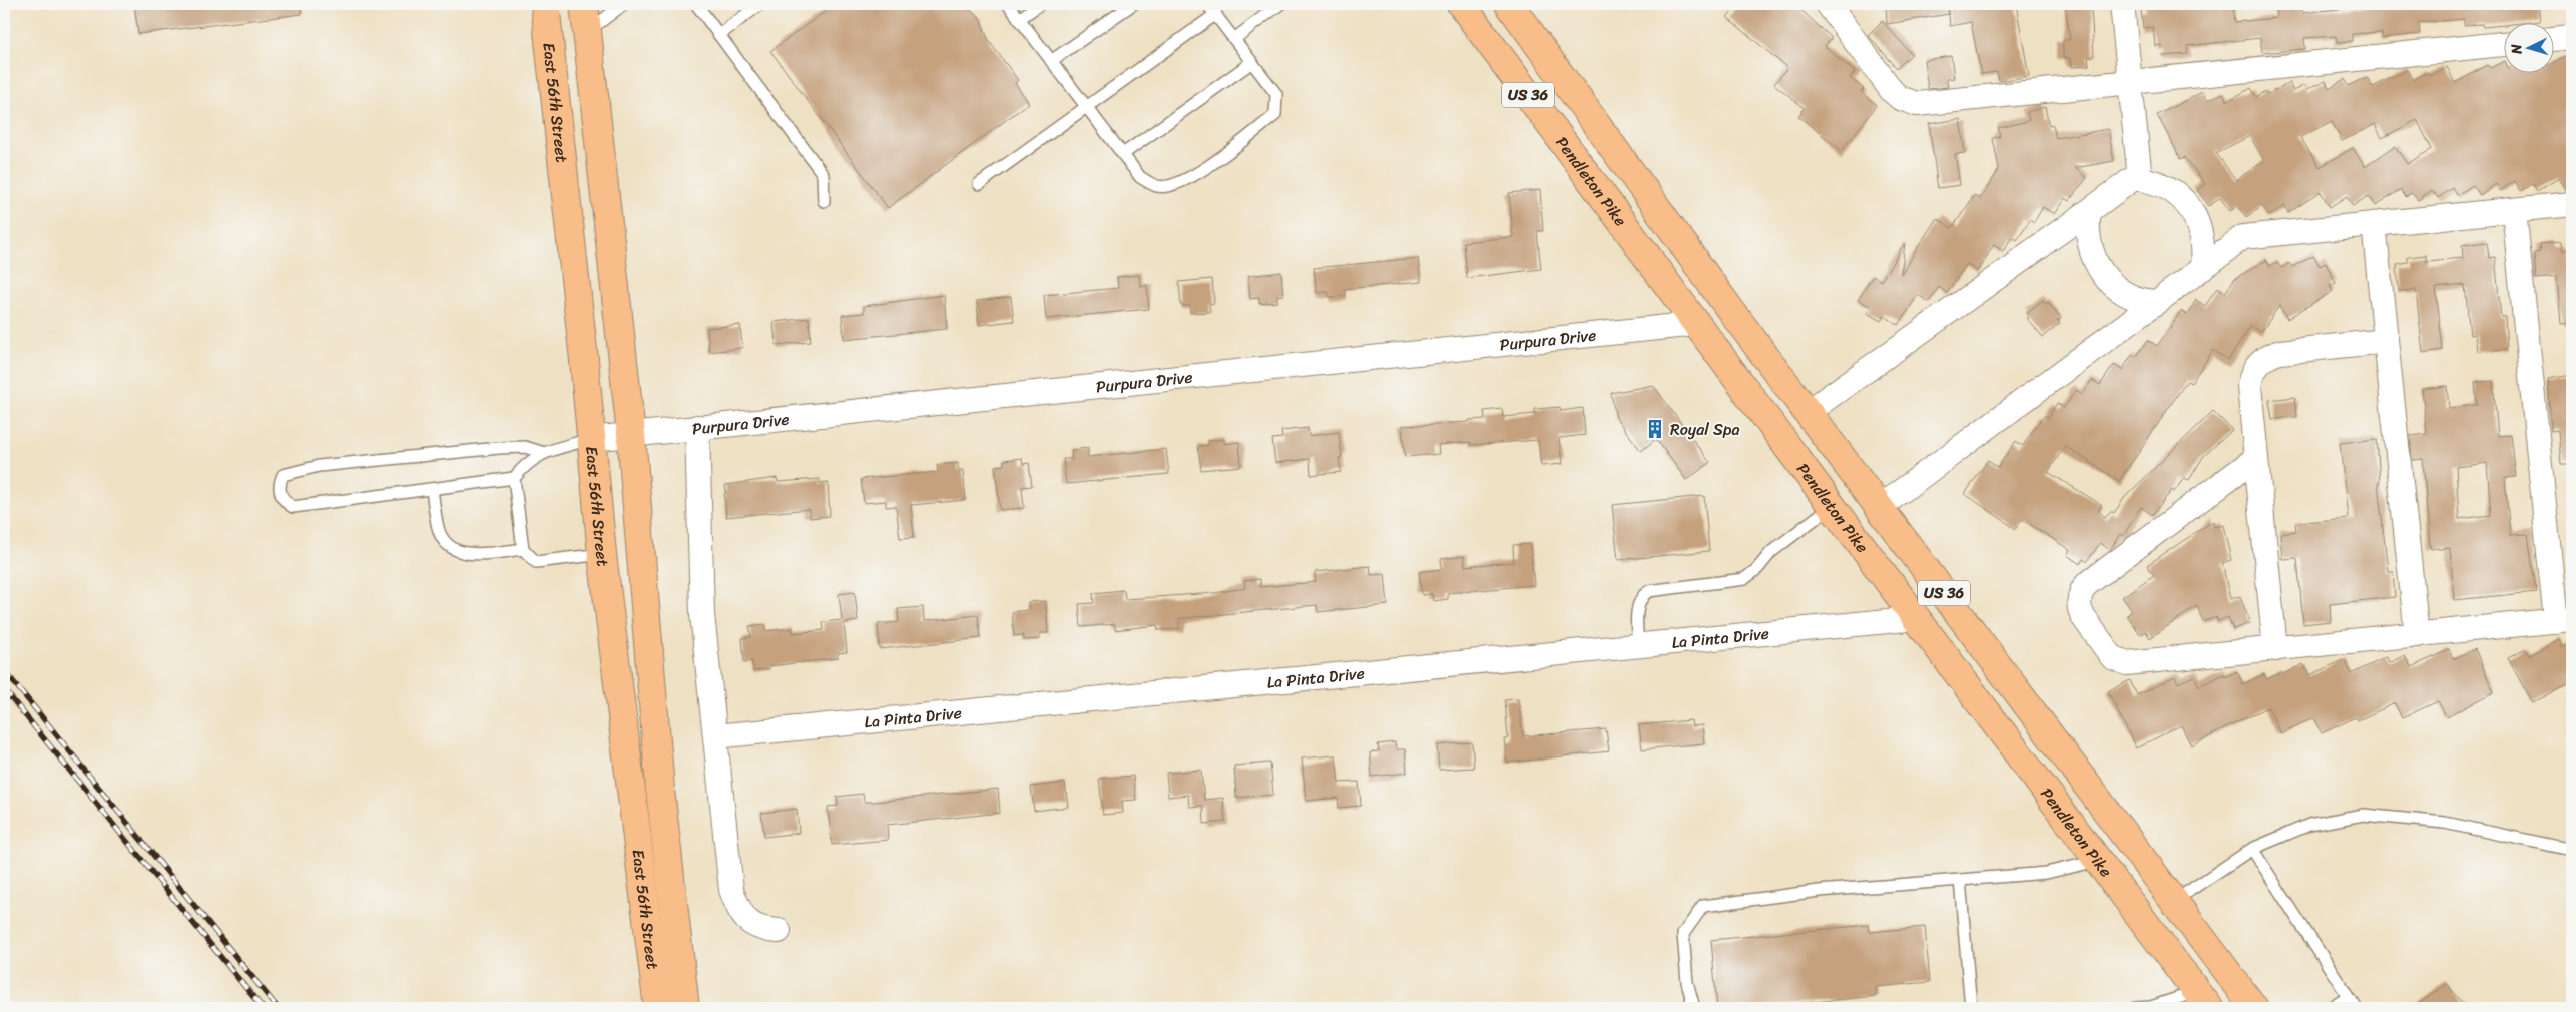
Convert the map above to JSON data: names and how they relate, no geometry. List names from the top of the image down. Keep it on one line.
{"streets":{"main road":["US 36","East 56th Street","Pendleton Pike"],"street":["Purpura Drive","La Pinta Drive"]},"crossings":[["East 56th Street","Purpura Drive"],["Pendleton Pike","Purpura Drive"],["Pendleton Pike","La Pinta Drive"]],"places":{"building":["Royal Spa"]},"north":"left"}
